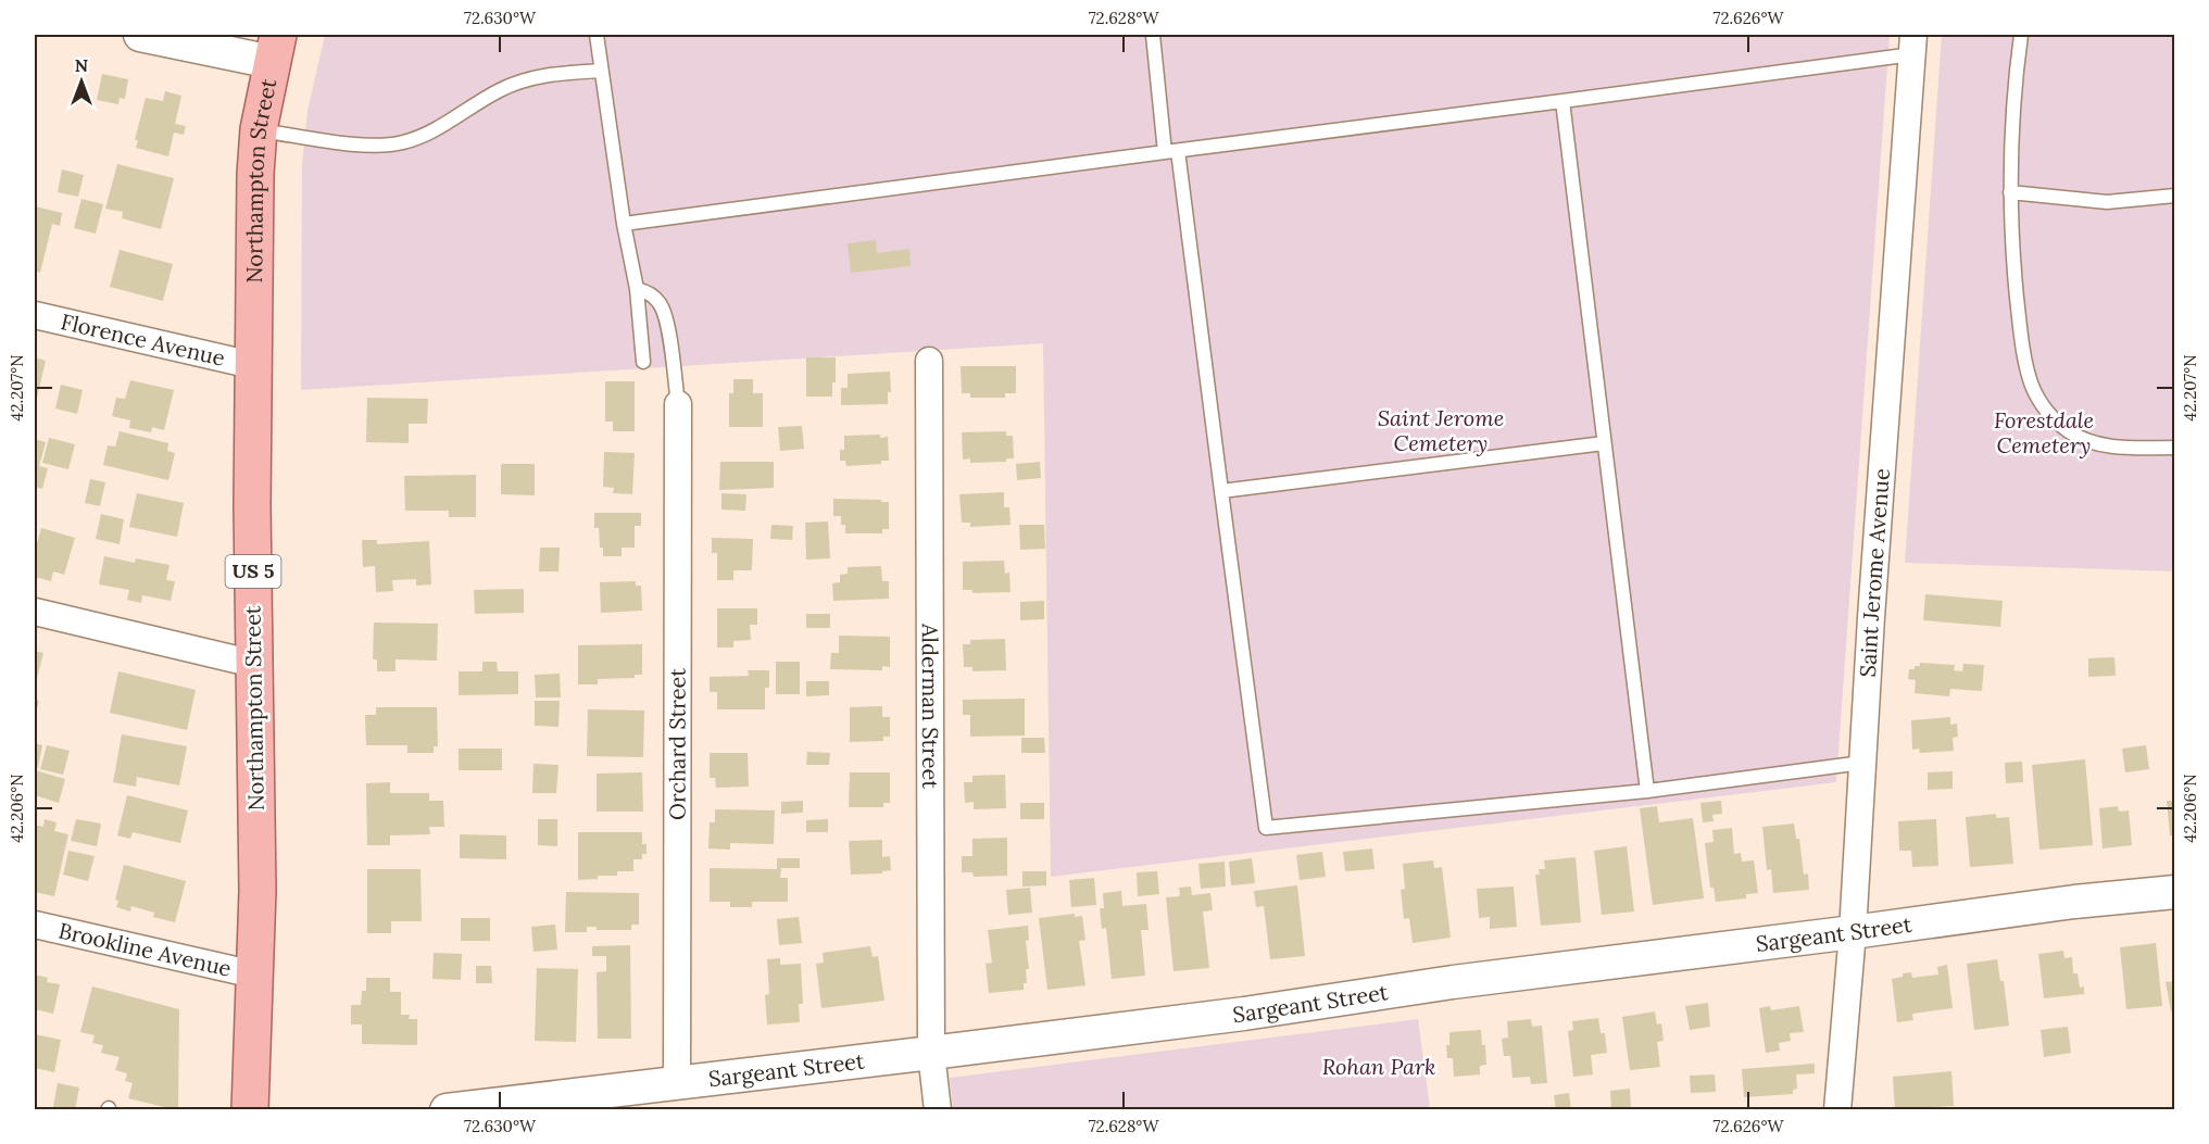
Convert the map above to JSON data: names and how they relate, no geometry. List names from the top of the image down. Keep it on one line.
{"streets":{"main road":["Northampton Street","US 5"],"street":["Florence Avenue","Saint Jerome Avenue","Alderman Street","Orchard Street","Sargeant Street","Brookline Avenue"]},"crossings":[["Northampton Street","Florence Avenue"],["Northampton Street","Brookline Avenue"],["Saint Jerome Avenue","Sargeant Street"],["Alderman Street","Sargeant Street"],["Orchard Street","Sargeant Street"]],"parks":["Saint Jerome Cemetery","Forestdale Cemetery","Rohan Park"],"north":"top","coordinates":["72.630°W","72.628°W","72.626°W","42.207°N","42.206°N"]}
